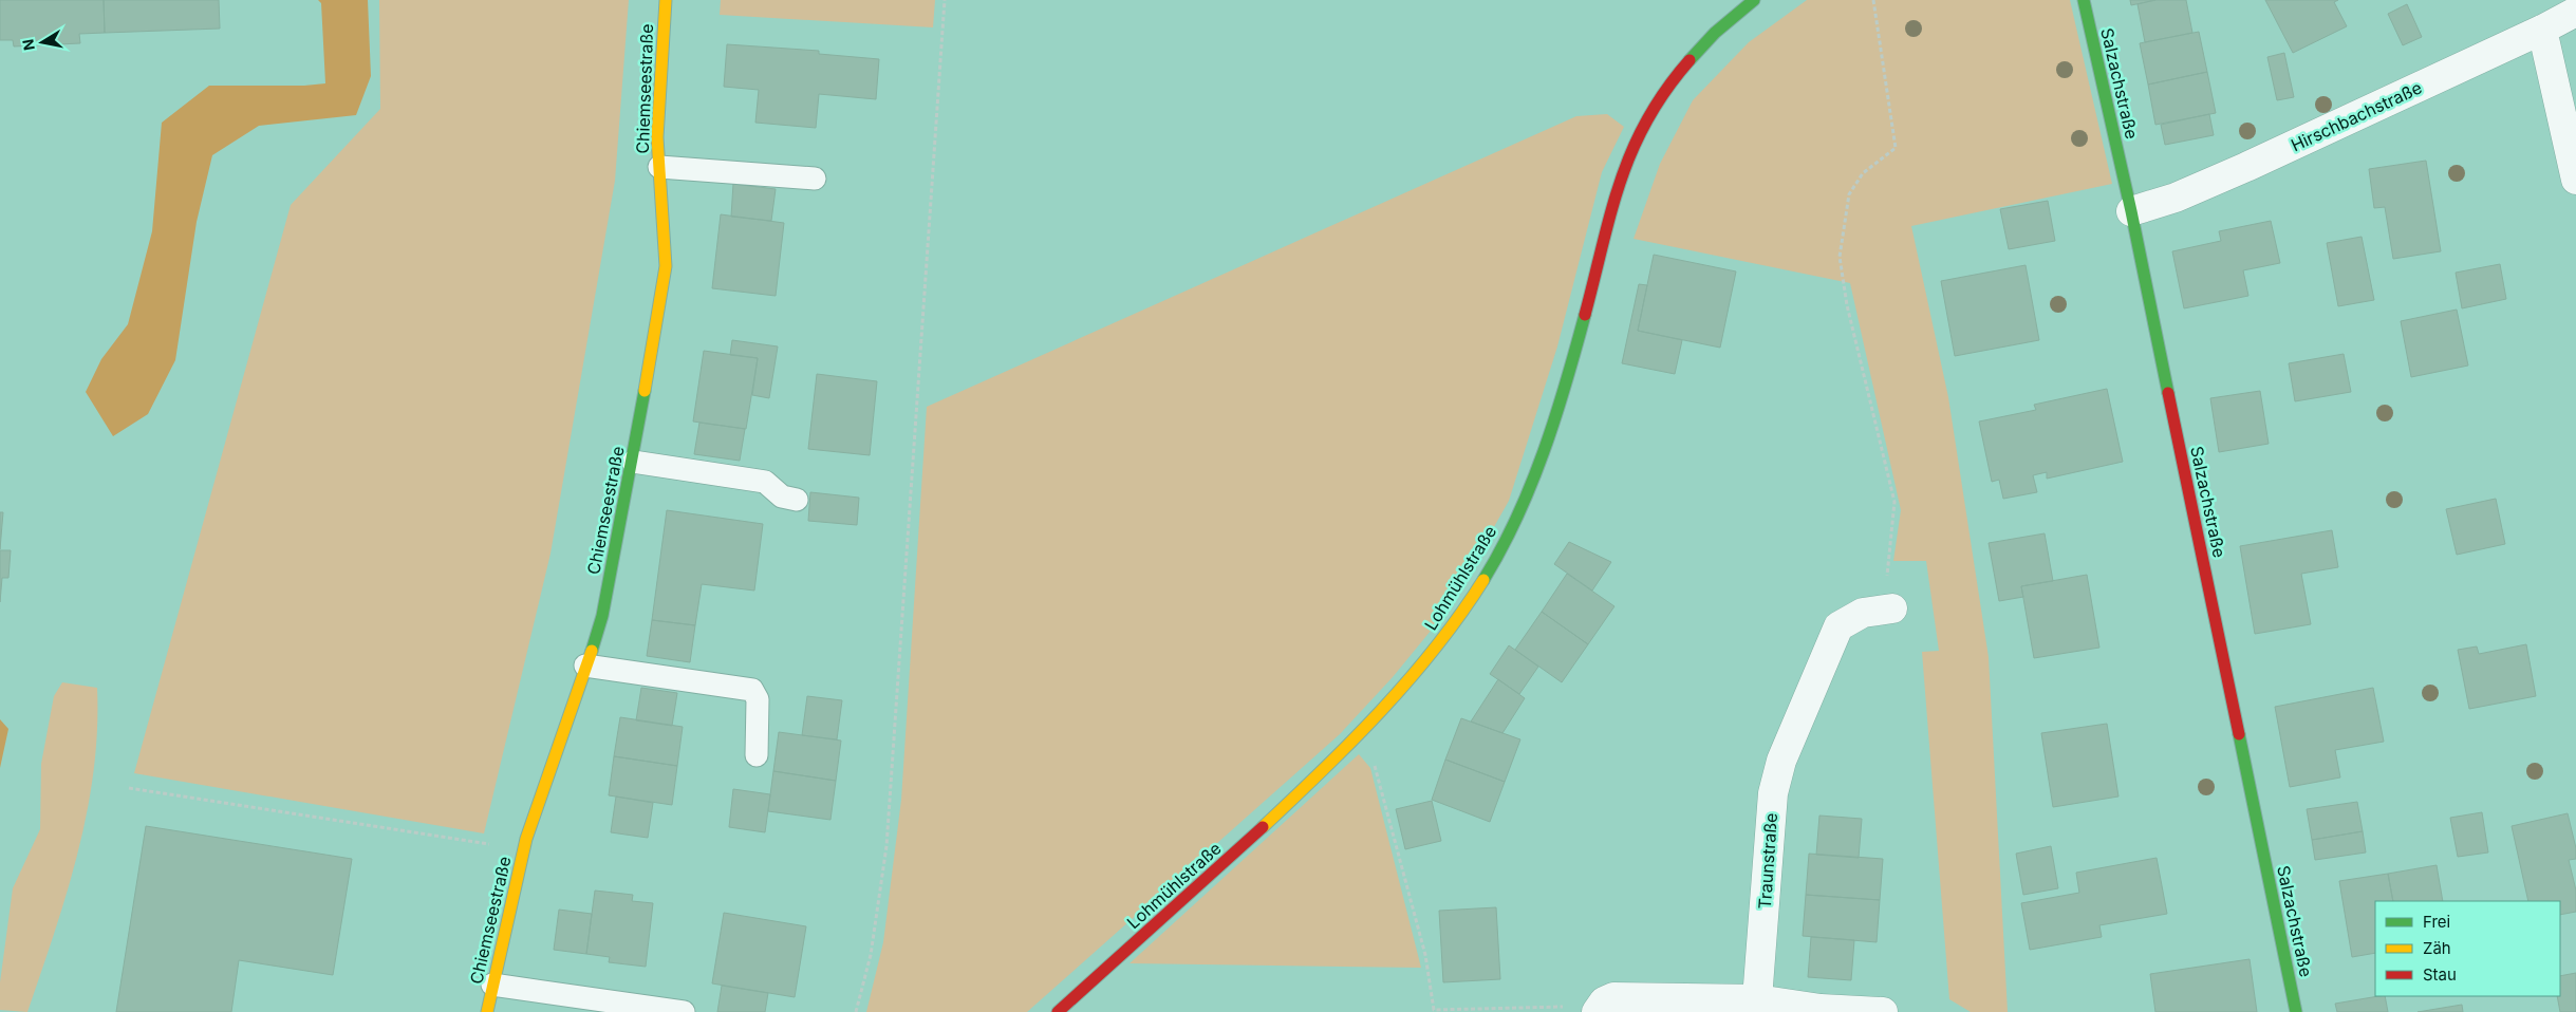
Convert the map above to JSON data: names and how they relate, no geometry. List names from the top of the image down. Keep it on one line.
{"streets":{"street":["Salzachstraße","Chiemseestraße","Hirschbachstraße","Lohmühlstraße","Traunstraße"]},"crossings":[["Salzachstraße","Hirschbachstraße"]],"legend":["Frei","Zäh","Stau"],"north":"left"}
